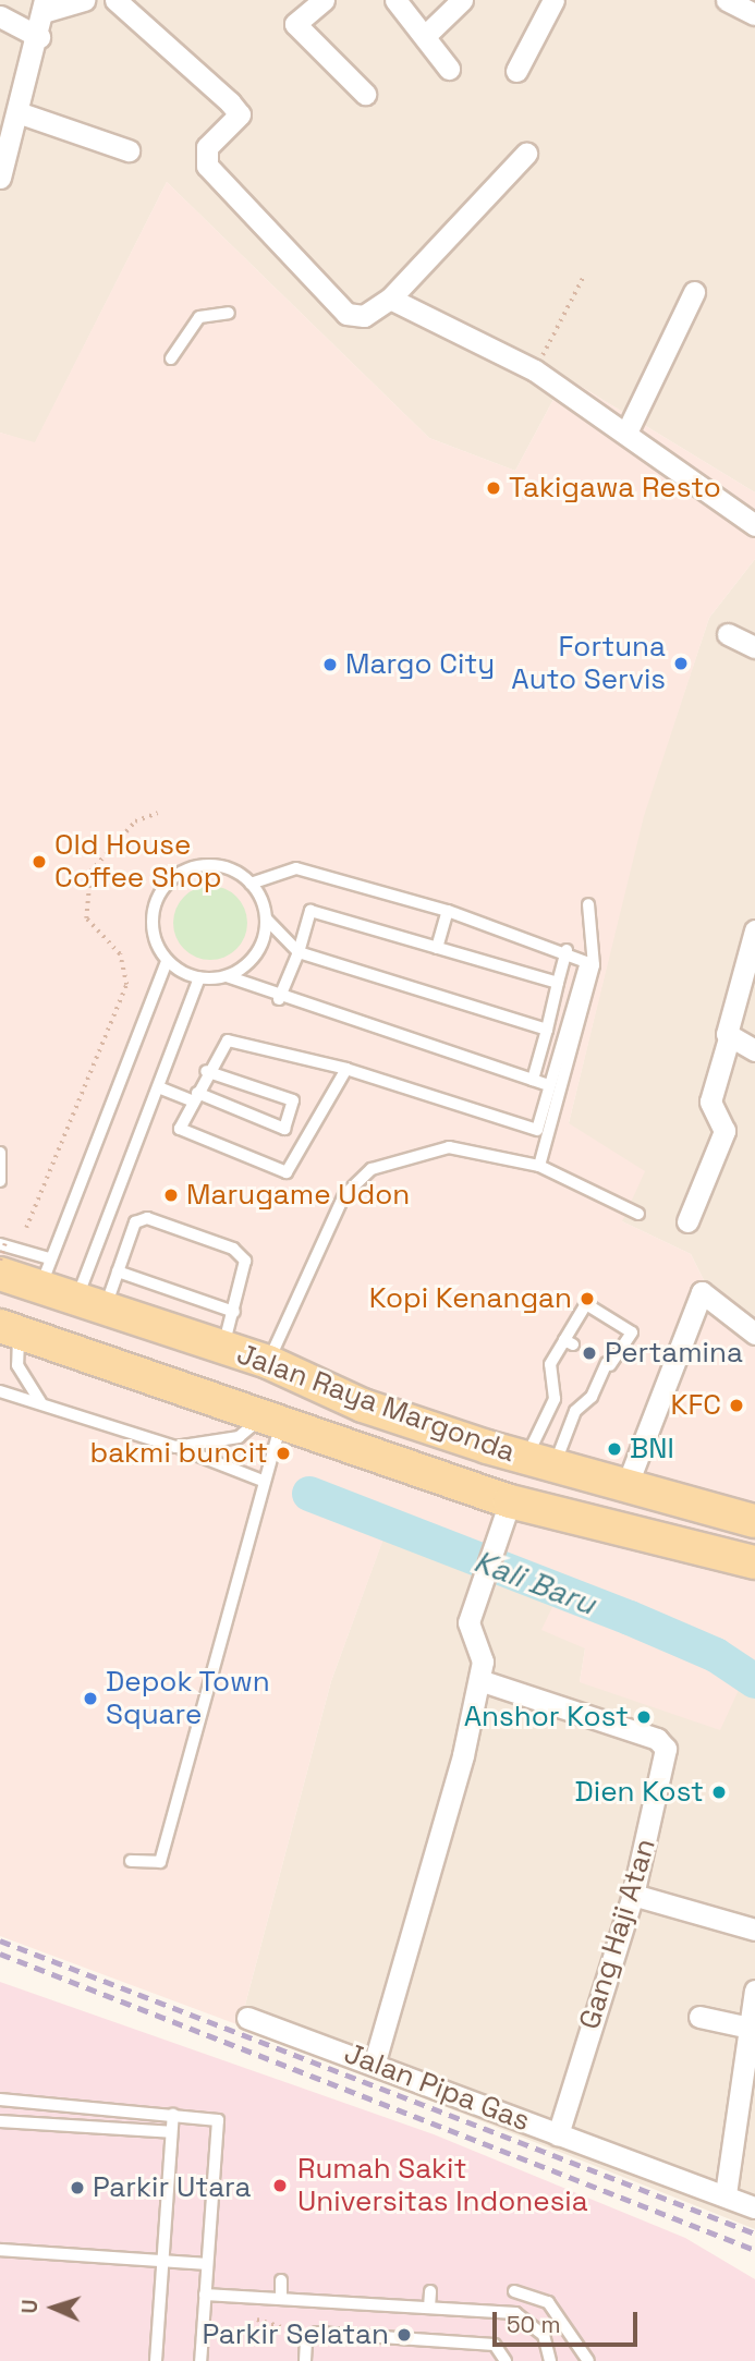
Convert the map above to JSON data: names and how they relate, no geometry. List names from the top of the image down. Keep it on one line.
{"streets":{"main road":["Jalan Raya Margonda"],"street":["Gang Haji Atan","Jalan Pipa Gas"]},"crossings":[["Gang Haji Atan","Jalan Pipa Gas"]],"water":["Kali Baru"],"places":["Takigawa Resto","Fortuna Auto Servis","Margo City","Old House Coffee Shop","Marugame Udon","Kopi Kenangan","Pertamina","KFC","BNI","bakmi buncit","Depok Town Square","Anshor Kost","Dien Kost","Rumah Sakit Universitas Indonesia","Parkir Utara","Parkir Selatan"],"scale_bar":"50 m","north":"left"}
